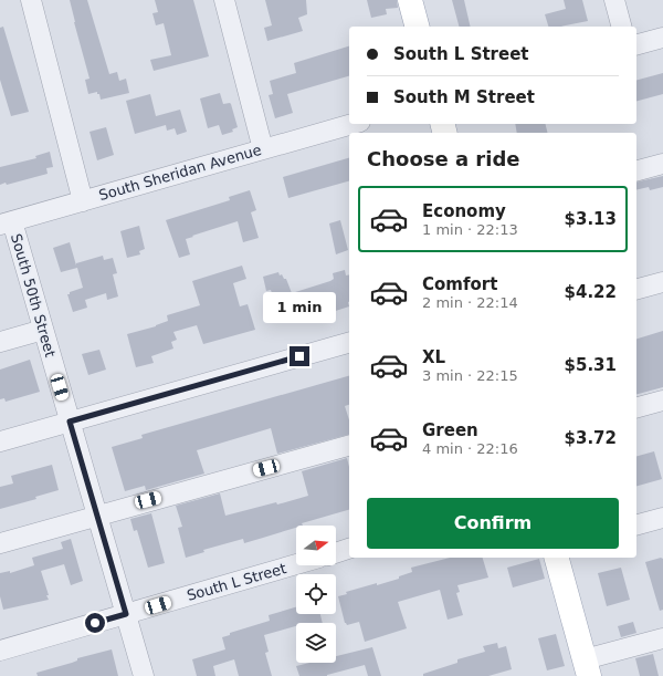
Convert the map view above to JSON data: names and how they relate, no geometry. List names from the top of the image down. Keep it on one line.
{"streets":{"street":["South Sheridan Avenue","South 50th Street","South L Street"]},"crossings":[["South Sheridan Avenue","South 50th Street"],["South 50th Street","South L Street"]],"north":"right","page":{"banner":["South L Street","South M Street"],"heading":"Choose a ride","list":[{"name":"Economy","note":"1 min · 22:13","value":"$3.13"},{"name":"Comfort","note":"2 min · 22:14","value":"$4.22"},{"name":"XL","note":"3 min · 22:15","value":"$5.31"},{"name":"Green","note":"4 min · 22:16","value":"$3.72"}],"bubble":"1 min","buttons":"Confirm"}}
